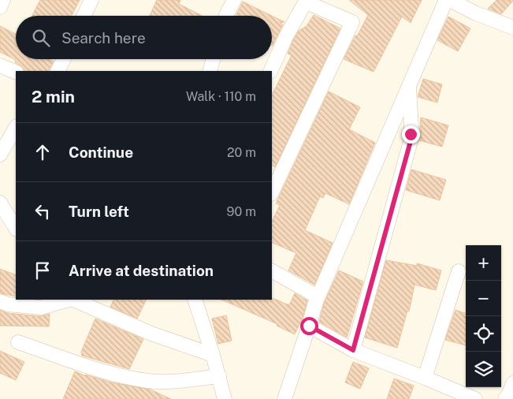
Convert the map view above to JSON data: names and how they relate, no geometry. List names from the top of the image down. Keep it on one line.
{"page":{"search":"Search here","heading":["2 min","Walk · 110 m"],"list":[["Continue","20 m"],["Turn left","90 m"],"Arrive at destination"],"map_buttons":["+","−"]}}
